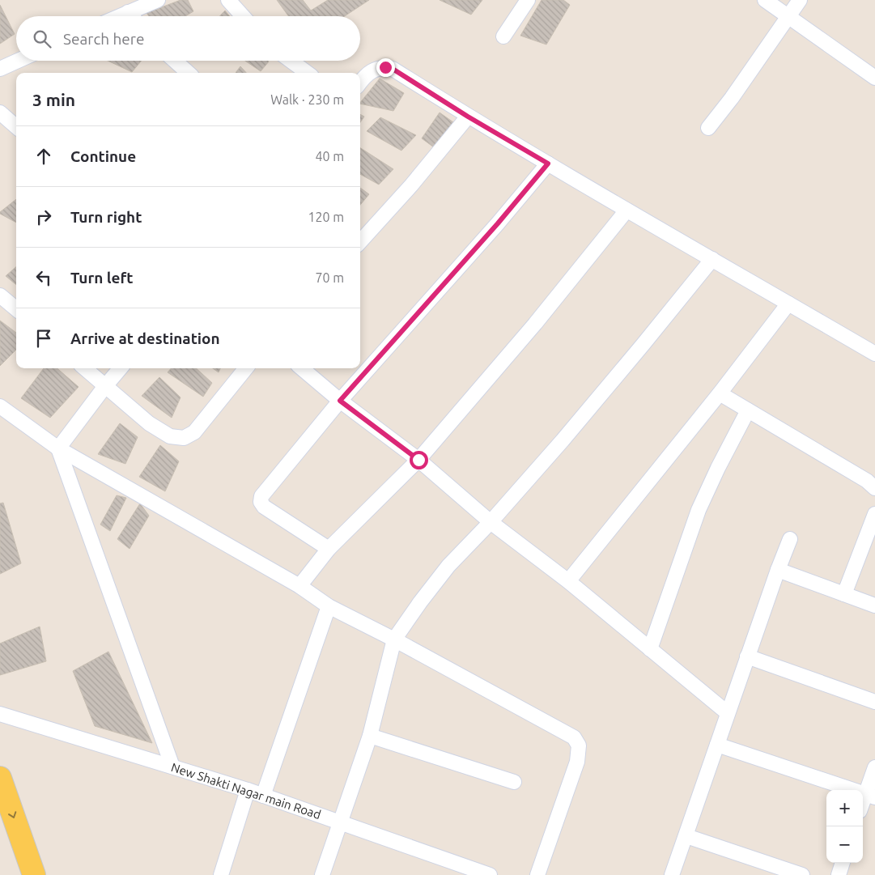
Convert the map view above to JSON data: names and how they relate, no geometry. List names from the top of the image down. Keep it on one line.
{"streets":{"street":["New Shakti Nagar main Road"]},"page":{"search":"Search here","heading":["3 min","Walk · 230 m"],"list":[["Continue","40 m"],["Turn right","120 m"],["Turn left","70 m"],"Arrive at destination"],"map_buttons":["+","−"]}}
